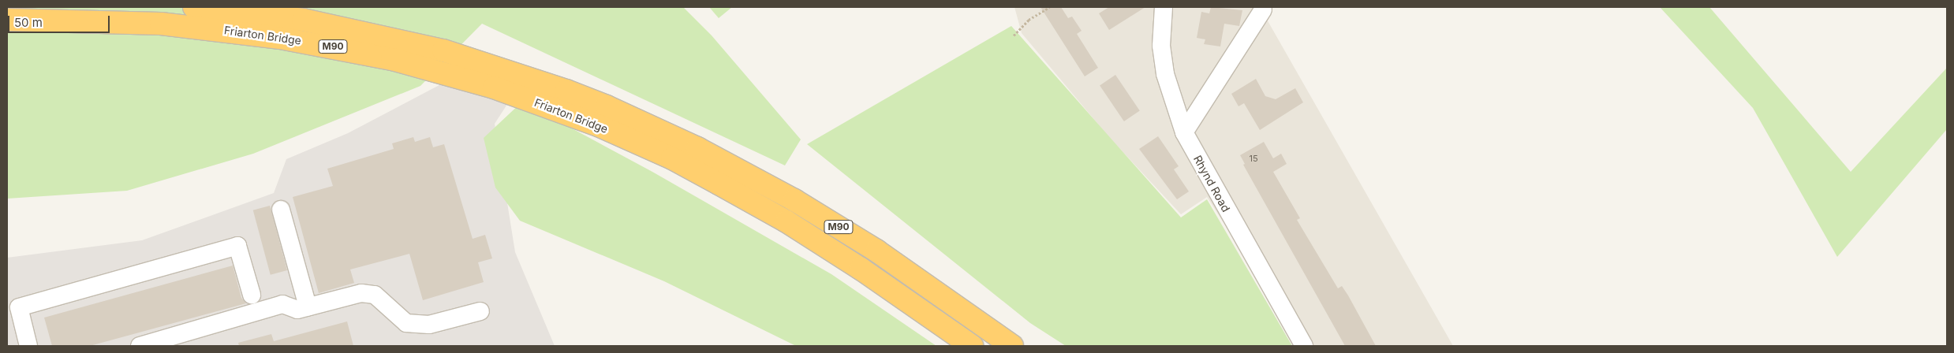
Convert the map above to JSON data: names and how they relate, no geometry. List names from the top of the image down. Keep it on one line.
{"streets":{"highway":["Friarton Bridge","M90"],"street":["Rhynd Road"]},"house_numbers":["15"],"scale_bar":"50 m"}
